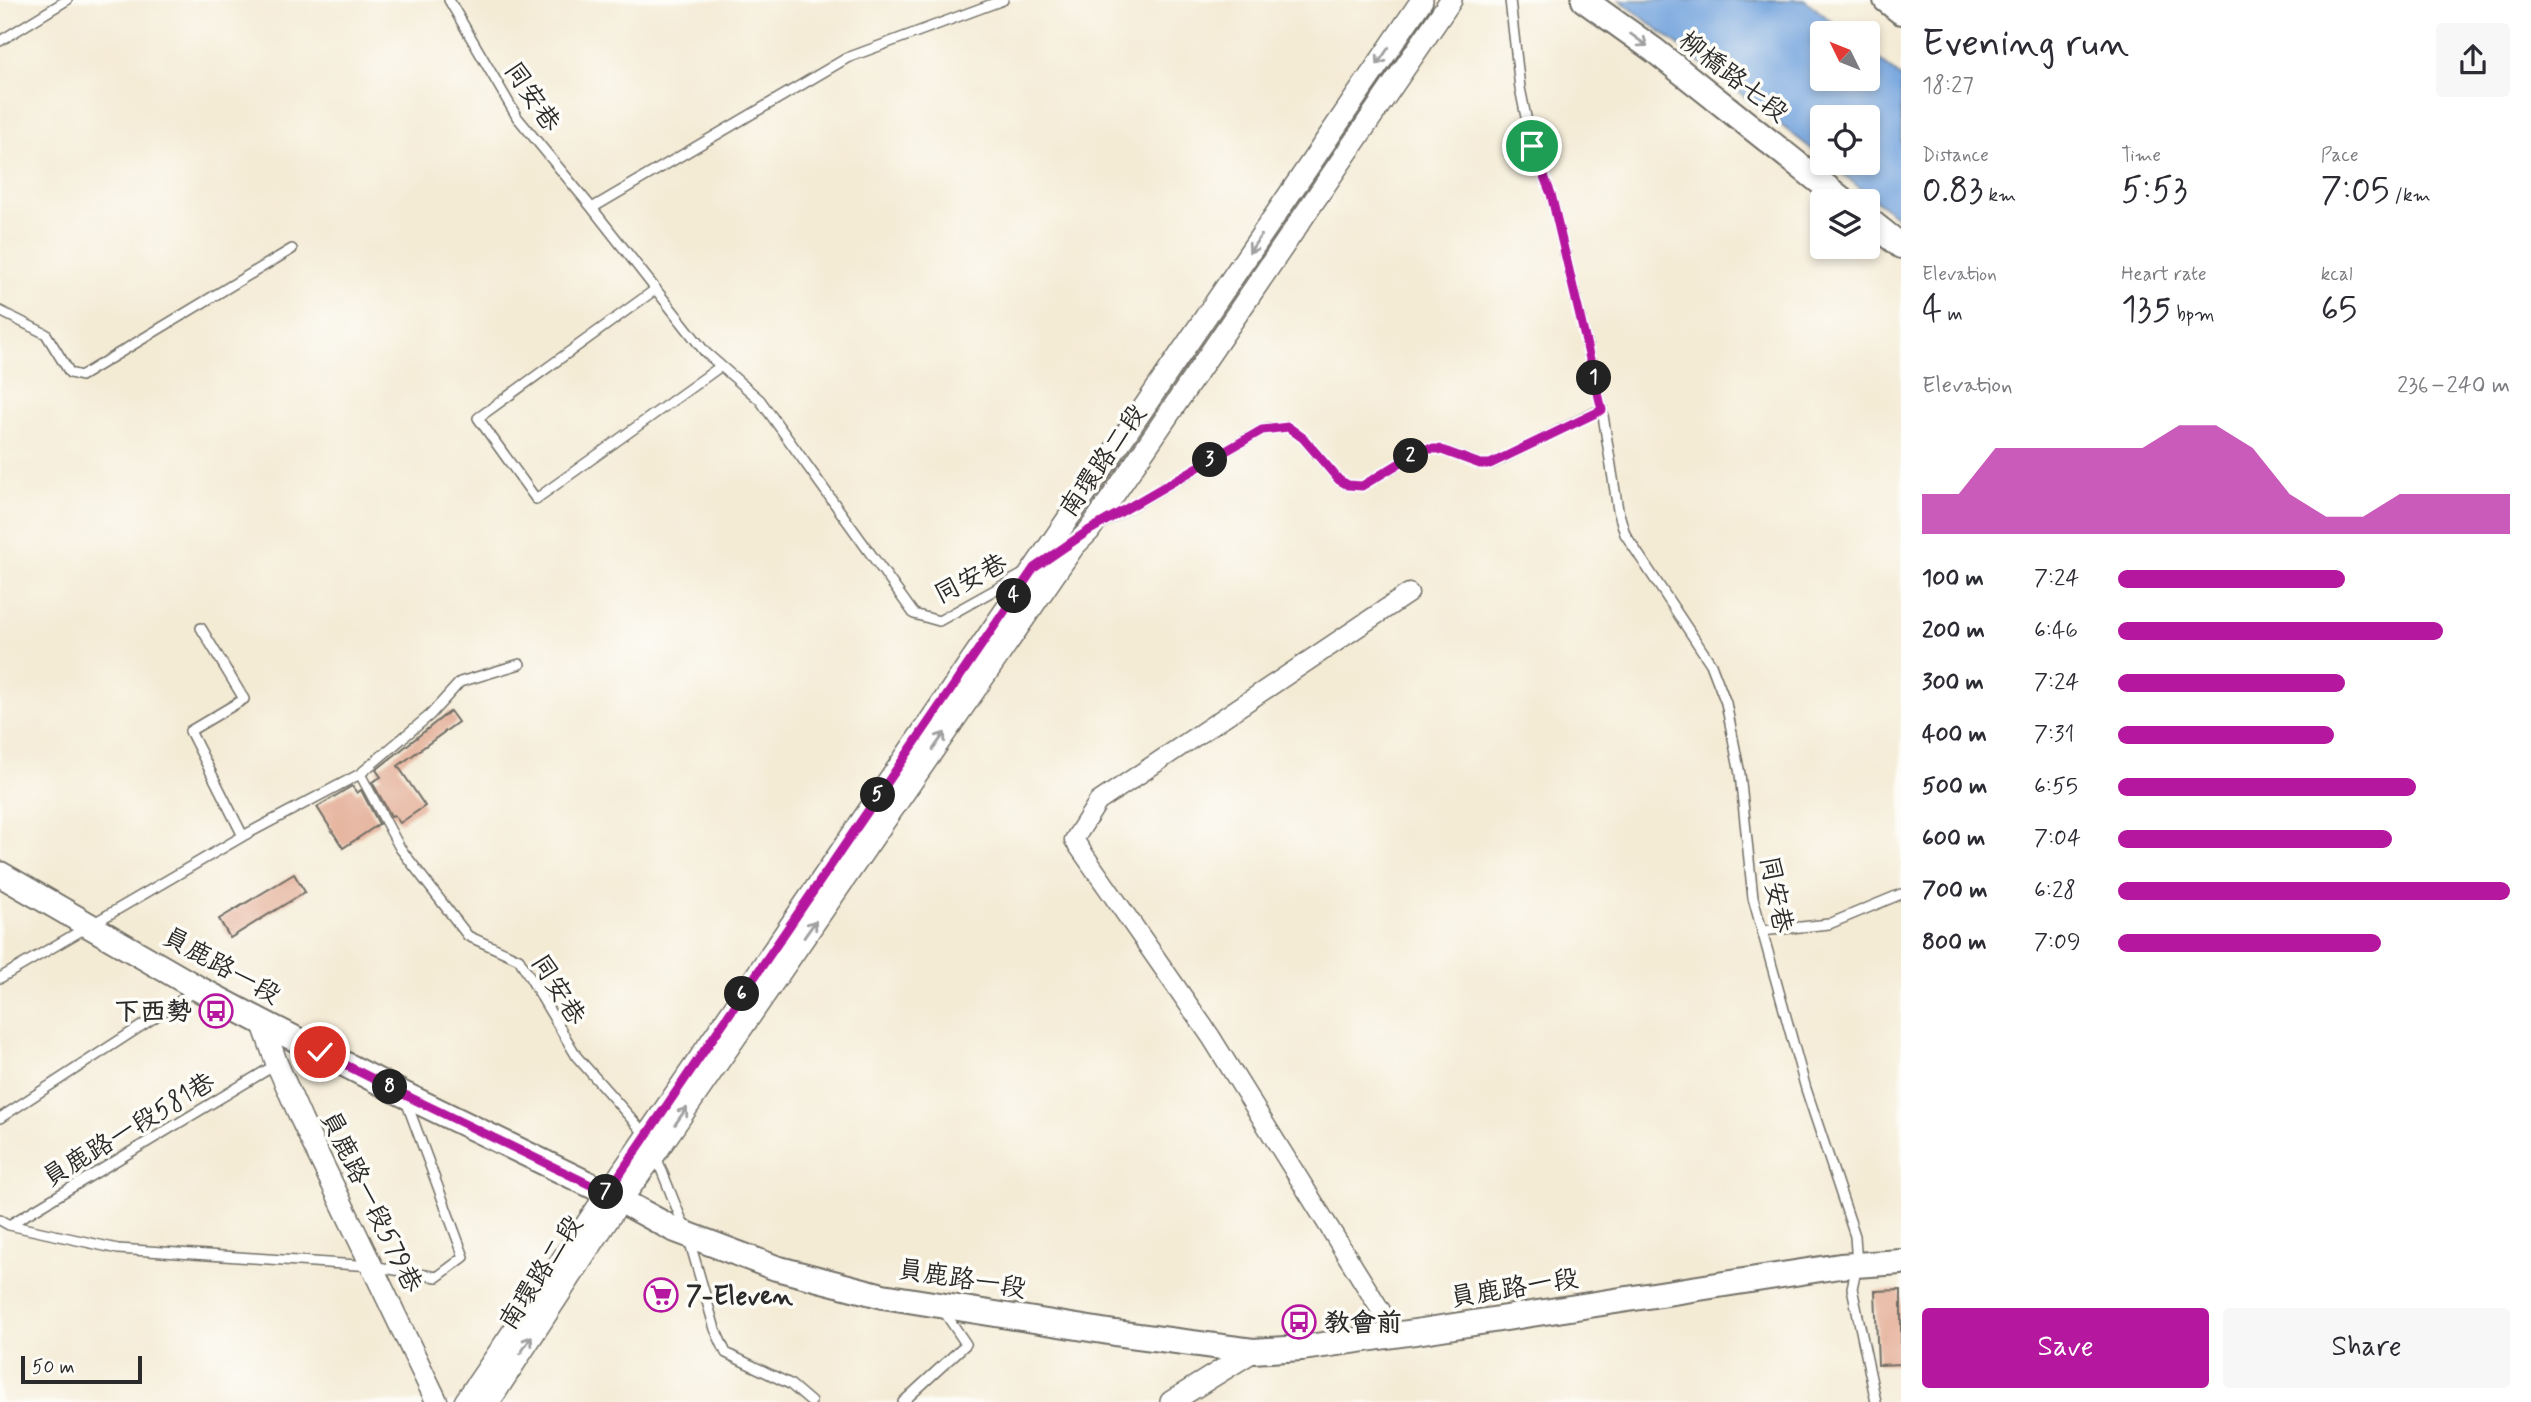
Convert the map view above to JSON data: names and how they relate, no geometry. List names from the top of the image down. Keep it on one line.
{"streets":{"main road":["柳橋路七段","員鹿路一段"],"street":["南環路二段","員鹿路一段579巷"],"lane":["同安巷","員鹿路一段581巷"]},"crossings":[["同安巷","南環路二段"],["同安巷","員鹿路一段"],["南環路二段","員鹿路一段"],["員鹿路一段","員鹿路一段579巷"],["員鹿路一段581巷","員鹿路一段579巷"]],"one_way":["柳橋路七段"],"places":{"bus stop":["下西勢","教會前"],"supermarket":["7-Eleven"]},"scale_bar":"50 m","north":"top left","page":{"heading":["Evening run","18:27"],"stats":[["Distance","0.83 km"],["Time","5:53"],["Pace","7:05 /km"],["Elevation","4 m"],["Heart rate","135 bpm"],["kcal","65"]],"chart":["Elevation","236–240 m"],"pins":["1","2","3","4","5","6","8","7"],"list":[{"name":"100 m","note":"7:24"},{"name":"200 m","note":"6:46"},{"name":"300 m","note":"7:24"},{"name":"400 m","note":"7:31"},{"name":"500 m","note":"6:55"},{"name":"600 m","note":"7:04"},{"name":"700 m","note":"6:28"},{"name":"800 m","note":"7:09"}],"buttons":["Save","Share"],"scale":"50 m"}}
